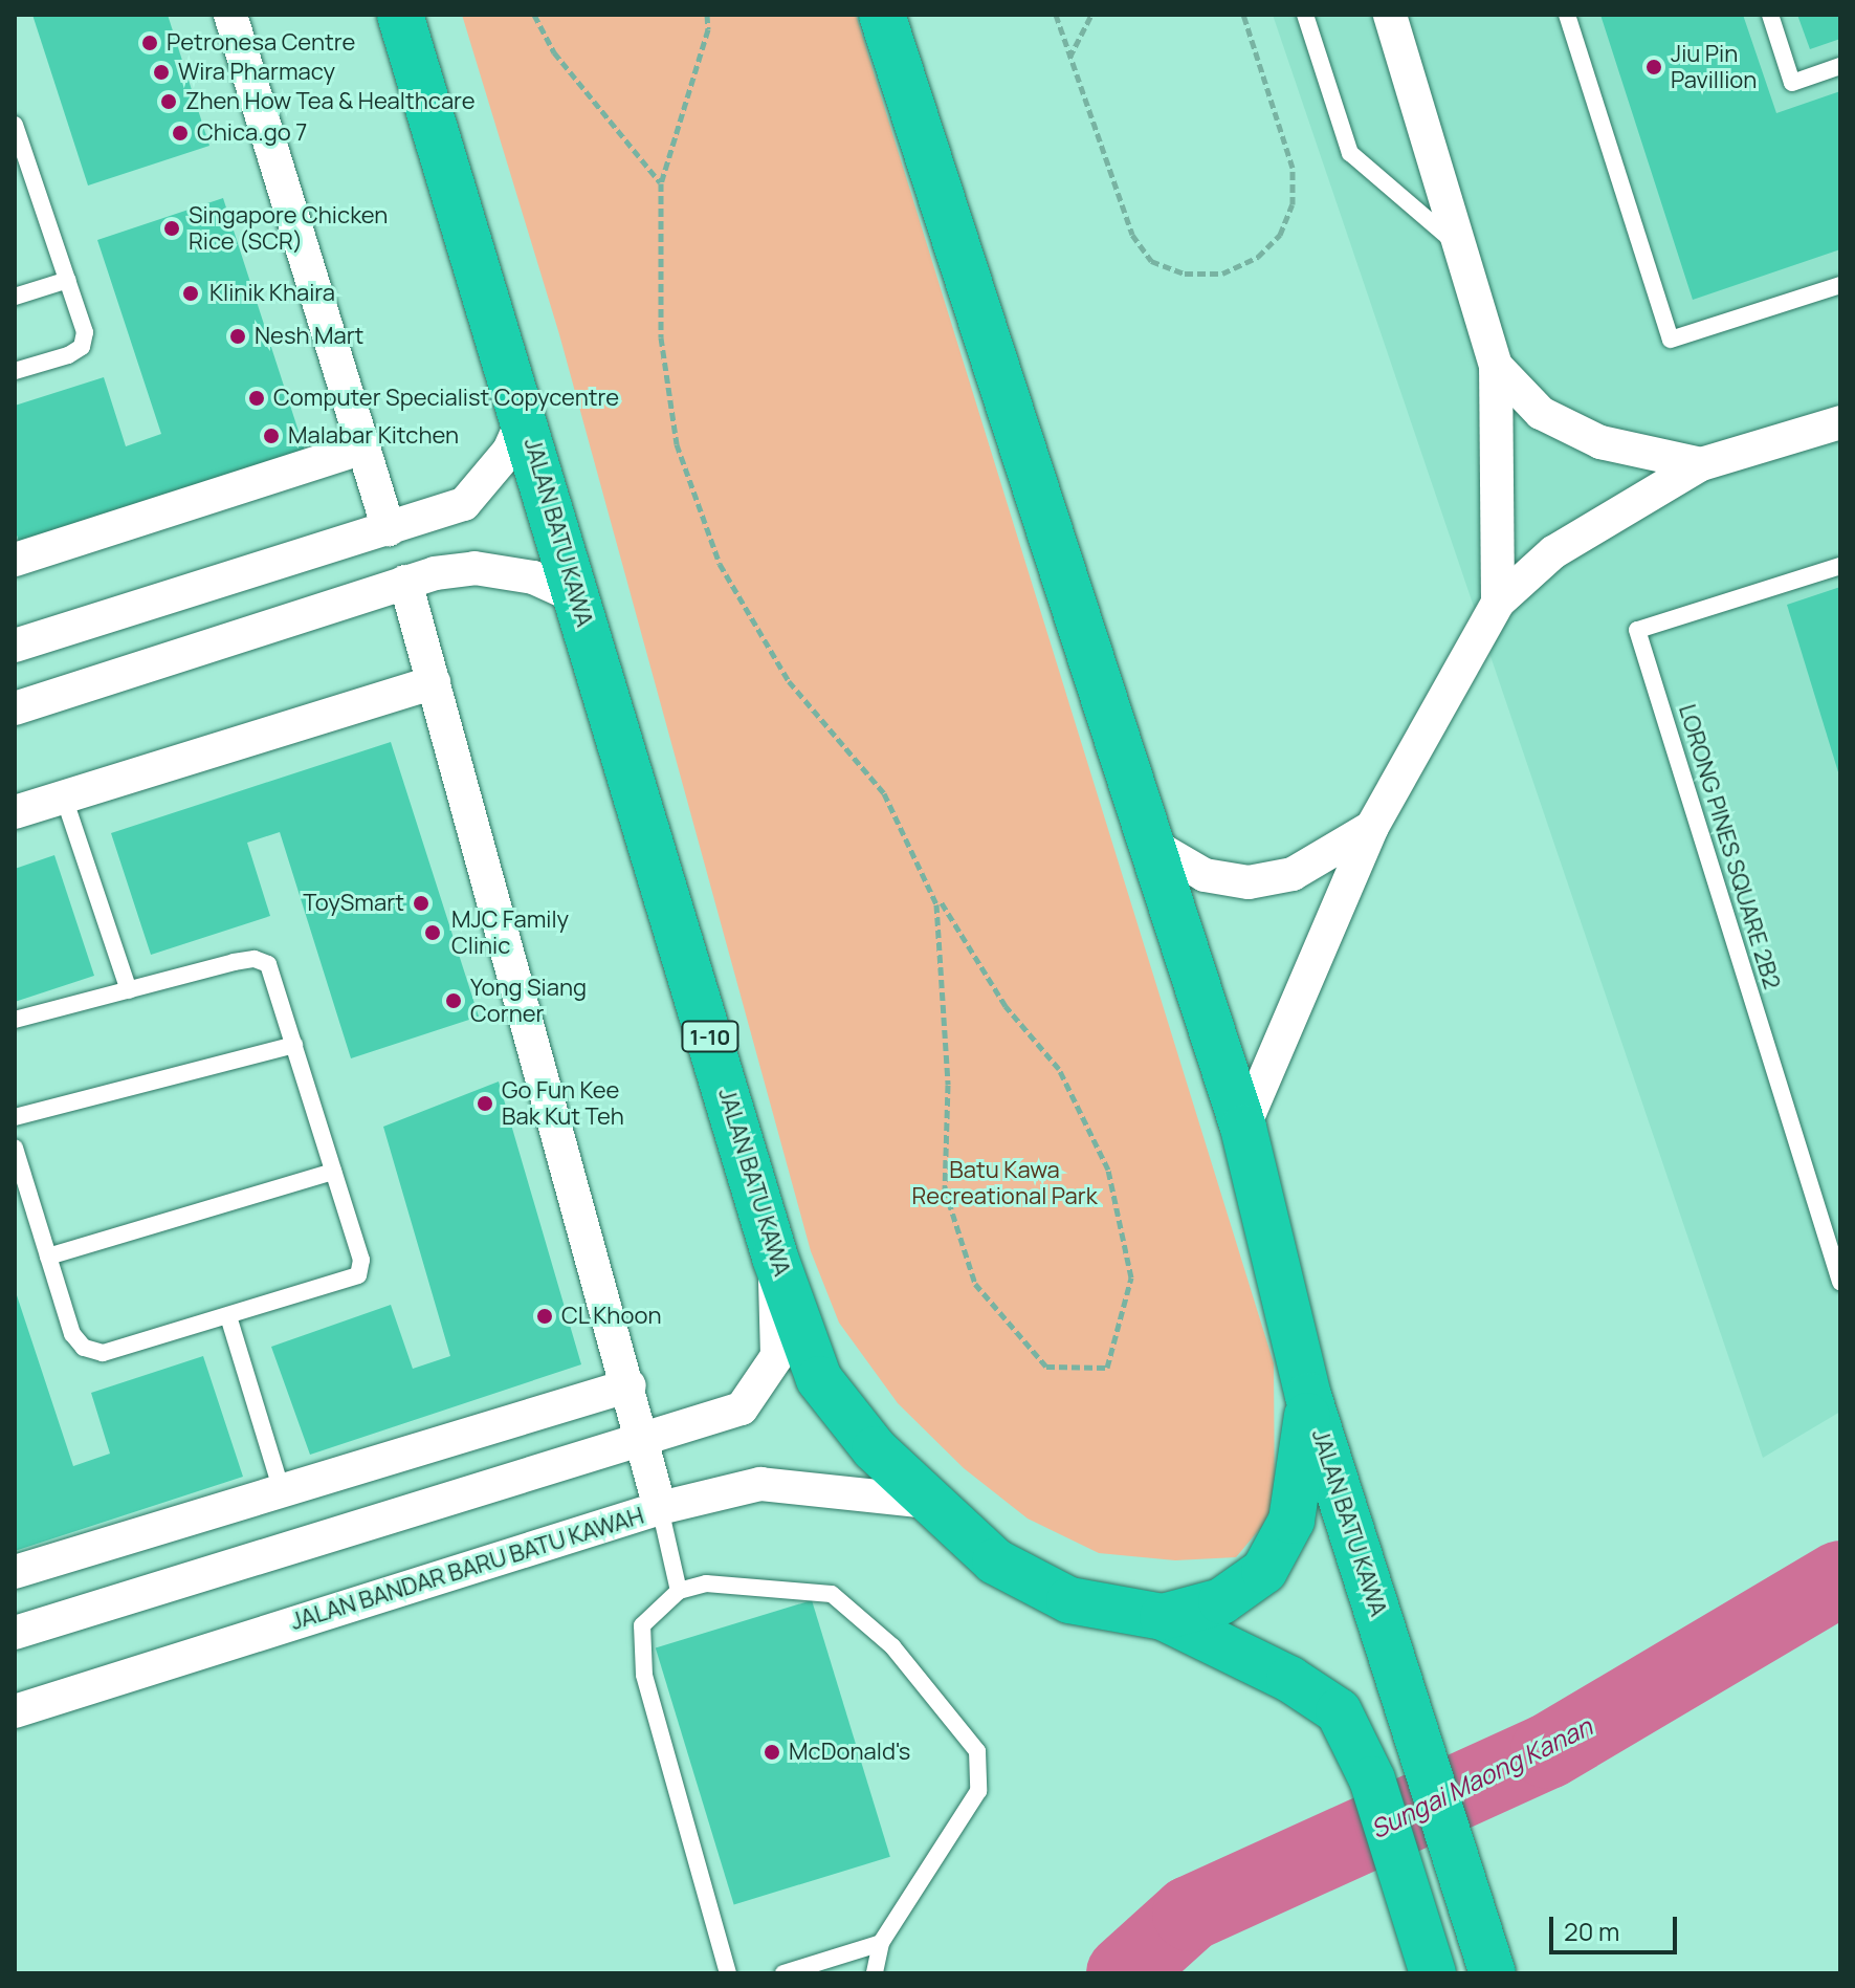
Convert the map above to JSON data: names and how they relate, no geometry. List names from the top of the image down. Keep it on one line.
{"streets":{"highway":["JALAN BATU KAWA","1-10"],"street":["JALAN BANDAR BARU BATU KAWAH"],"lane":["LORONG PINES SQUARE 2B2"]},"crossings":[["JALAN BATU KAWA","JALAN BANDAR BARU BATU KAWAH"]],"water":["Sungai Maong Kanan"],"parks":["Batu Kawa Recreational Park"],"places":["Petronesa Centre","Jiu Pin Pavillion","Wira Pharmacy","Zhen How Tea & Healthcare","Chica.go 7","Singapore Chicken Rice (SCR)","Klinik Khaira","Nesh Mart","Computer Specialist Copycentre","Malabar Kitchen","ToySmart","MJC Family Clinic","Yong Siang Corner","Go Fun Kee Bak Kut Teh","CL Khoon","McDonald's"],"scale_bar":"20 m"}
